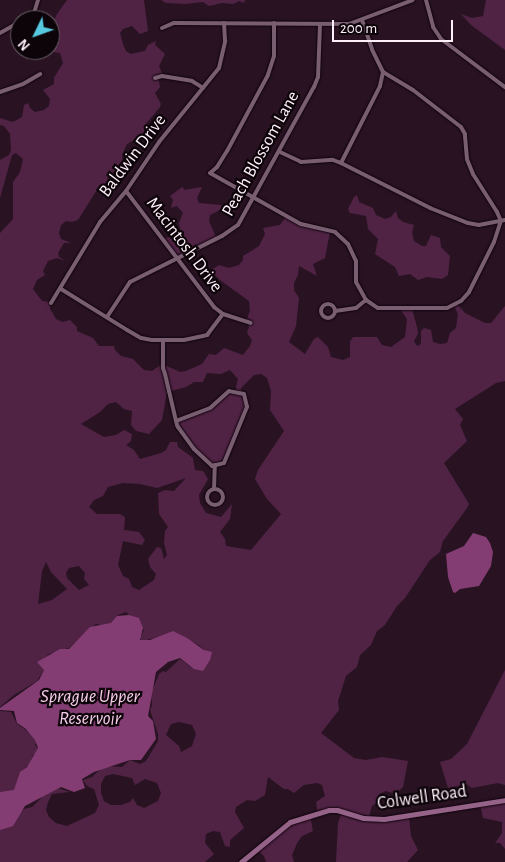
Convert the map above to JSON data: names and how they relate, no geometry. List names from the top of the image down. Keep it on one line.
{"streets":{"street":["Peach Blossom Lane","Baldwin Drive","Macintosh Drive","Colwell Road"]},"crossings":[["Peach Blossom Lane","Macintosh Drive"],["Baldwin Drive","Macintosh Drive"]],"water":["Sprague Upper Reservoir"],"scale_bar":"200 m","north":"bottom left"}
